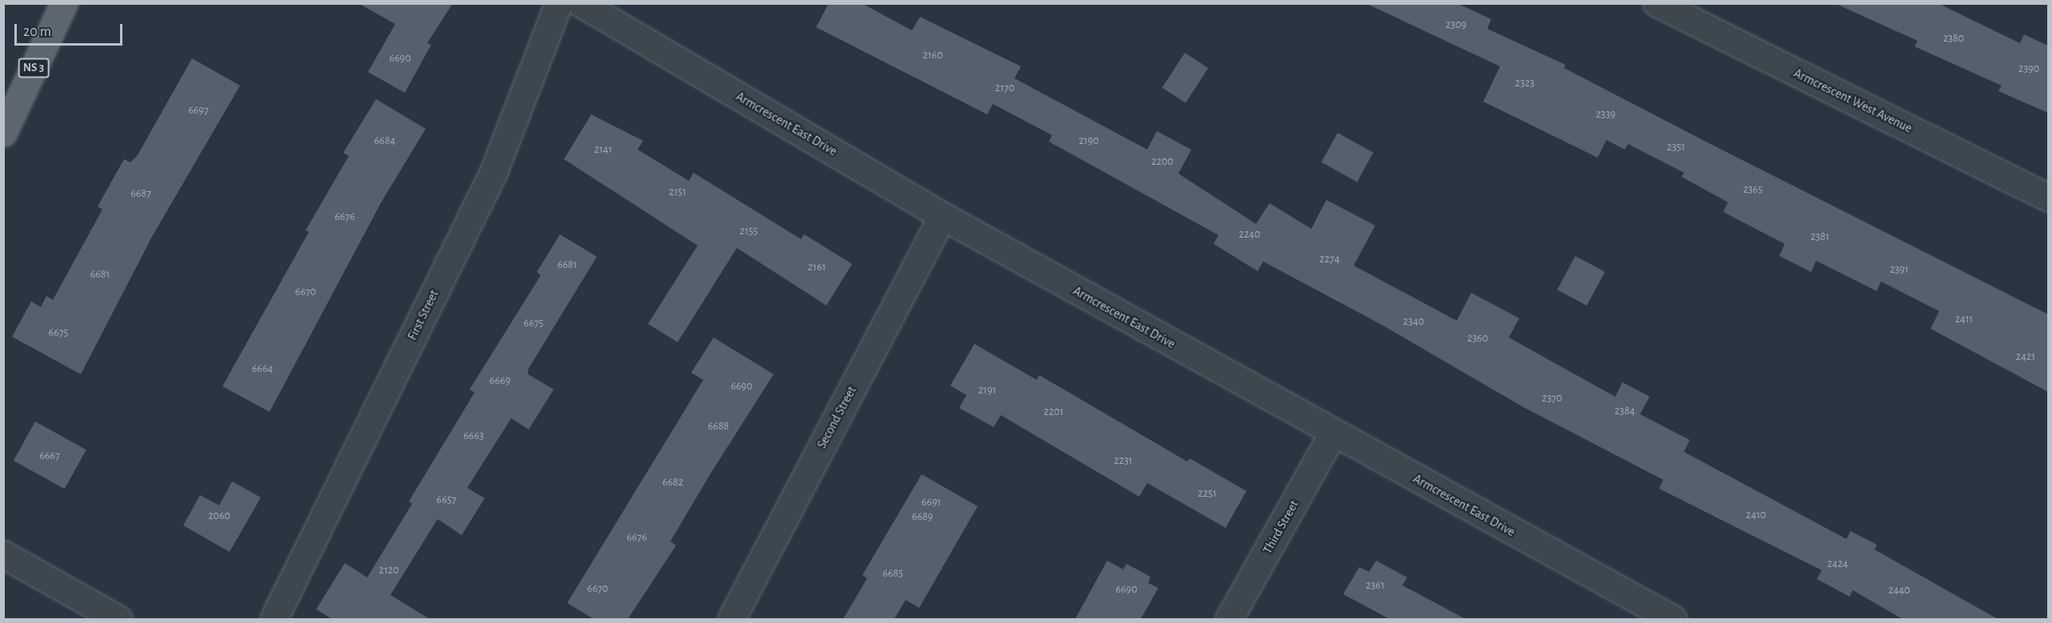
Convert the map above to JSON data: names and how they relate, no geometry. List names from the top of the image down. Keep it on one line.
{"streets":{"main road":["NS 3"],"street":["Armcrescent West Avenue","Armcrescent East Drive","First Street","Second Street","Third Street"]},"crossings":[["Armcrescent East Drive","Second Street"],["Armcrescent East Drive","Third Street"]],"house_numbers":["2309","2380","2160","6690","2390","2323","2170","6697","2339","6684","2190","2351","2141","2200","2365","2151","6687","6676","2155","2240","2381","2274","6681","2161","2391","6681","6670","2411","2340","6675","6675","2360","2421","6664","6669","6690","2191","2370","2384","2201","6688","6663","6667","2231","6682","2251","6657","6691","2410","2060","6689","6676","2424","2120","6685","2361","6670","6690","2440"],"scale_bar":"20 m"}
